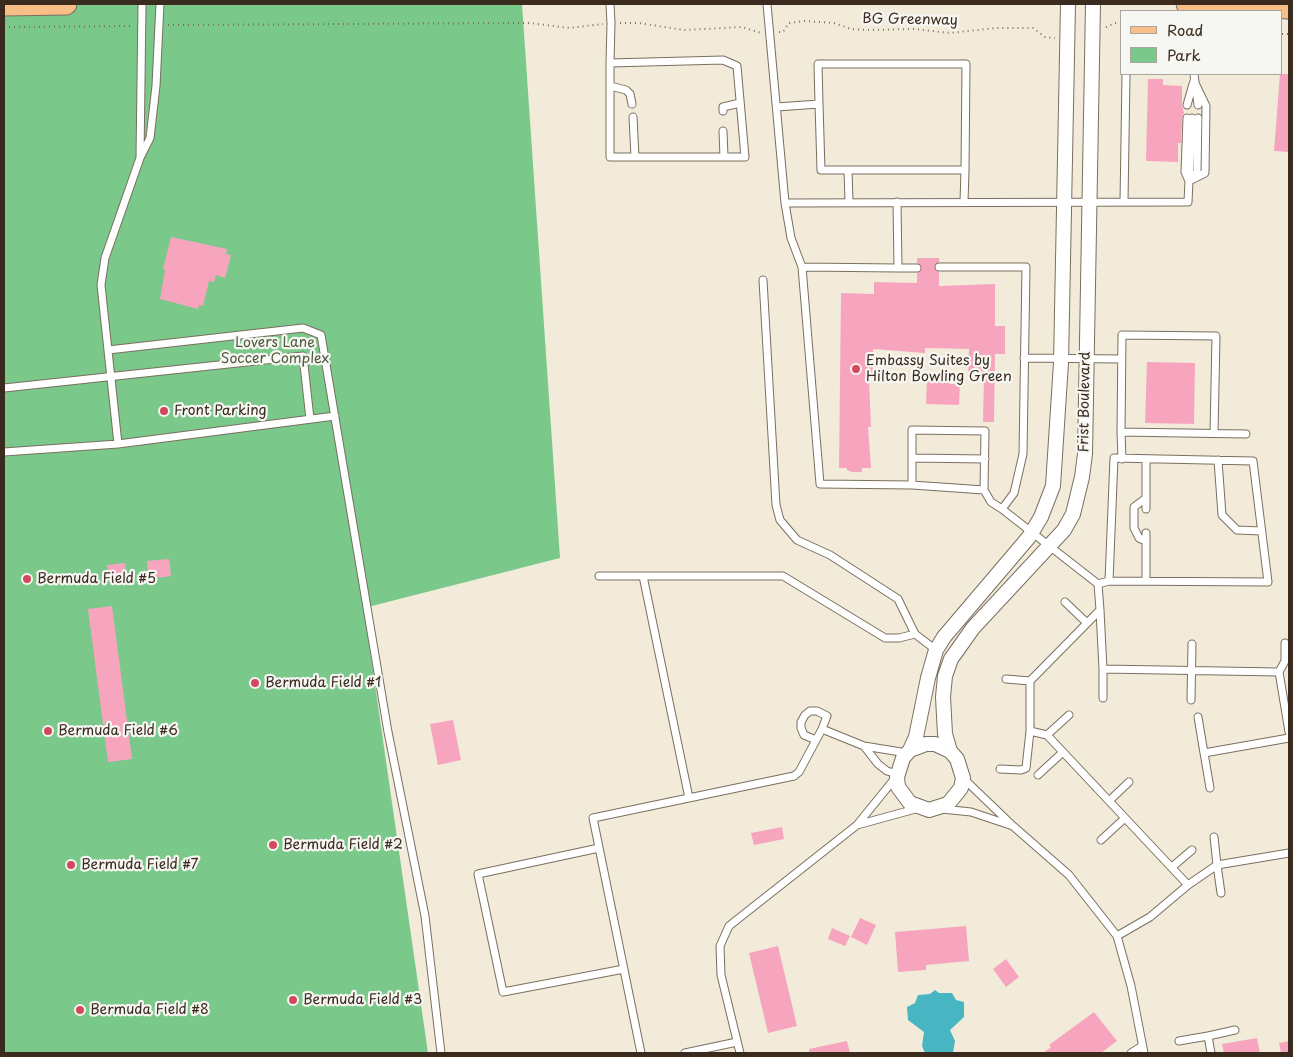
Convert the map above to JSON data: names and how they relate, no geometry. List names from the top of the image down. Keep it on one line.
{"streets":{"street":["Frist Boulevard"],"path":["BG Greenway"]},"crossings":[["BG Greenway","Frist Boulevard"]],"parks":["Lovers Lane Soccer Complex"],"places":["Embassy Suites by Hilton Bowling Green","Front Parking","Bermuda Field #5","Bermuda Field #1","Bermuda Field #6","Bermuda Field #2","Bermuda Field #7","Bermuda Field #3","Bermuda Field #8"],"legend":["Road","Park"]}
